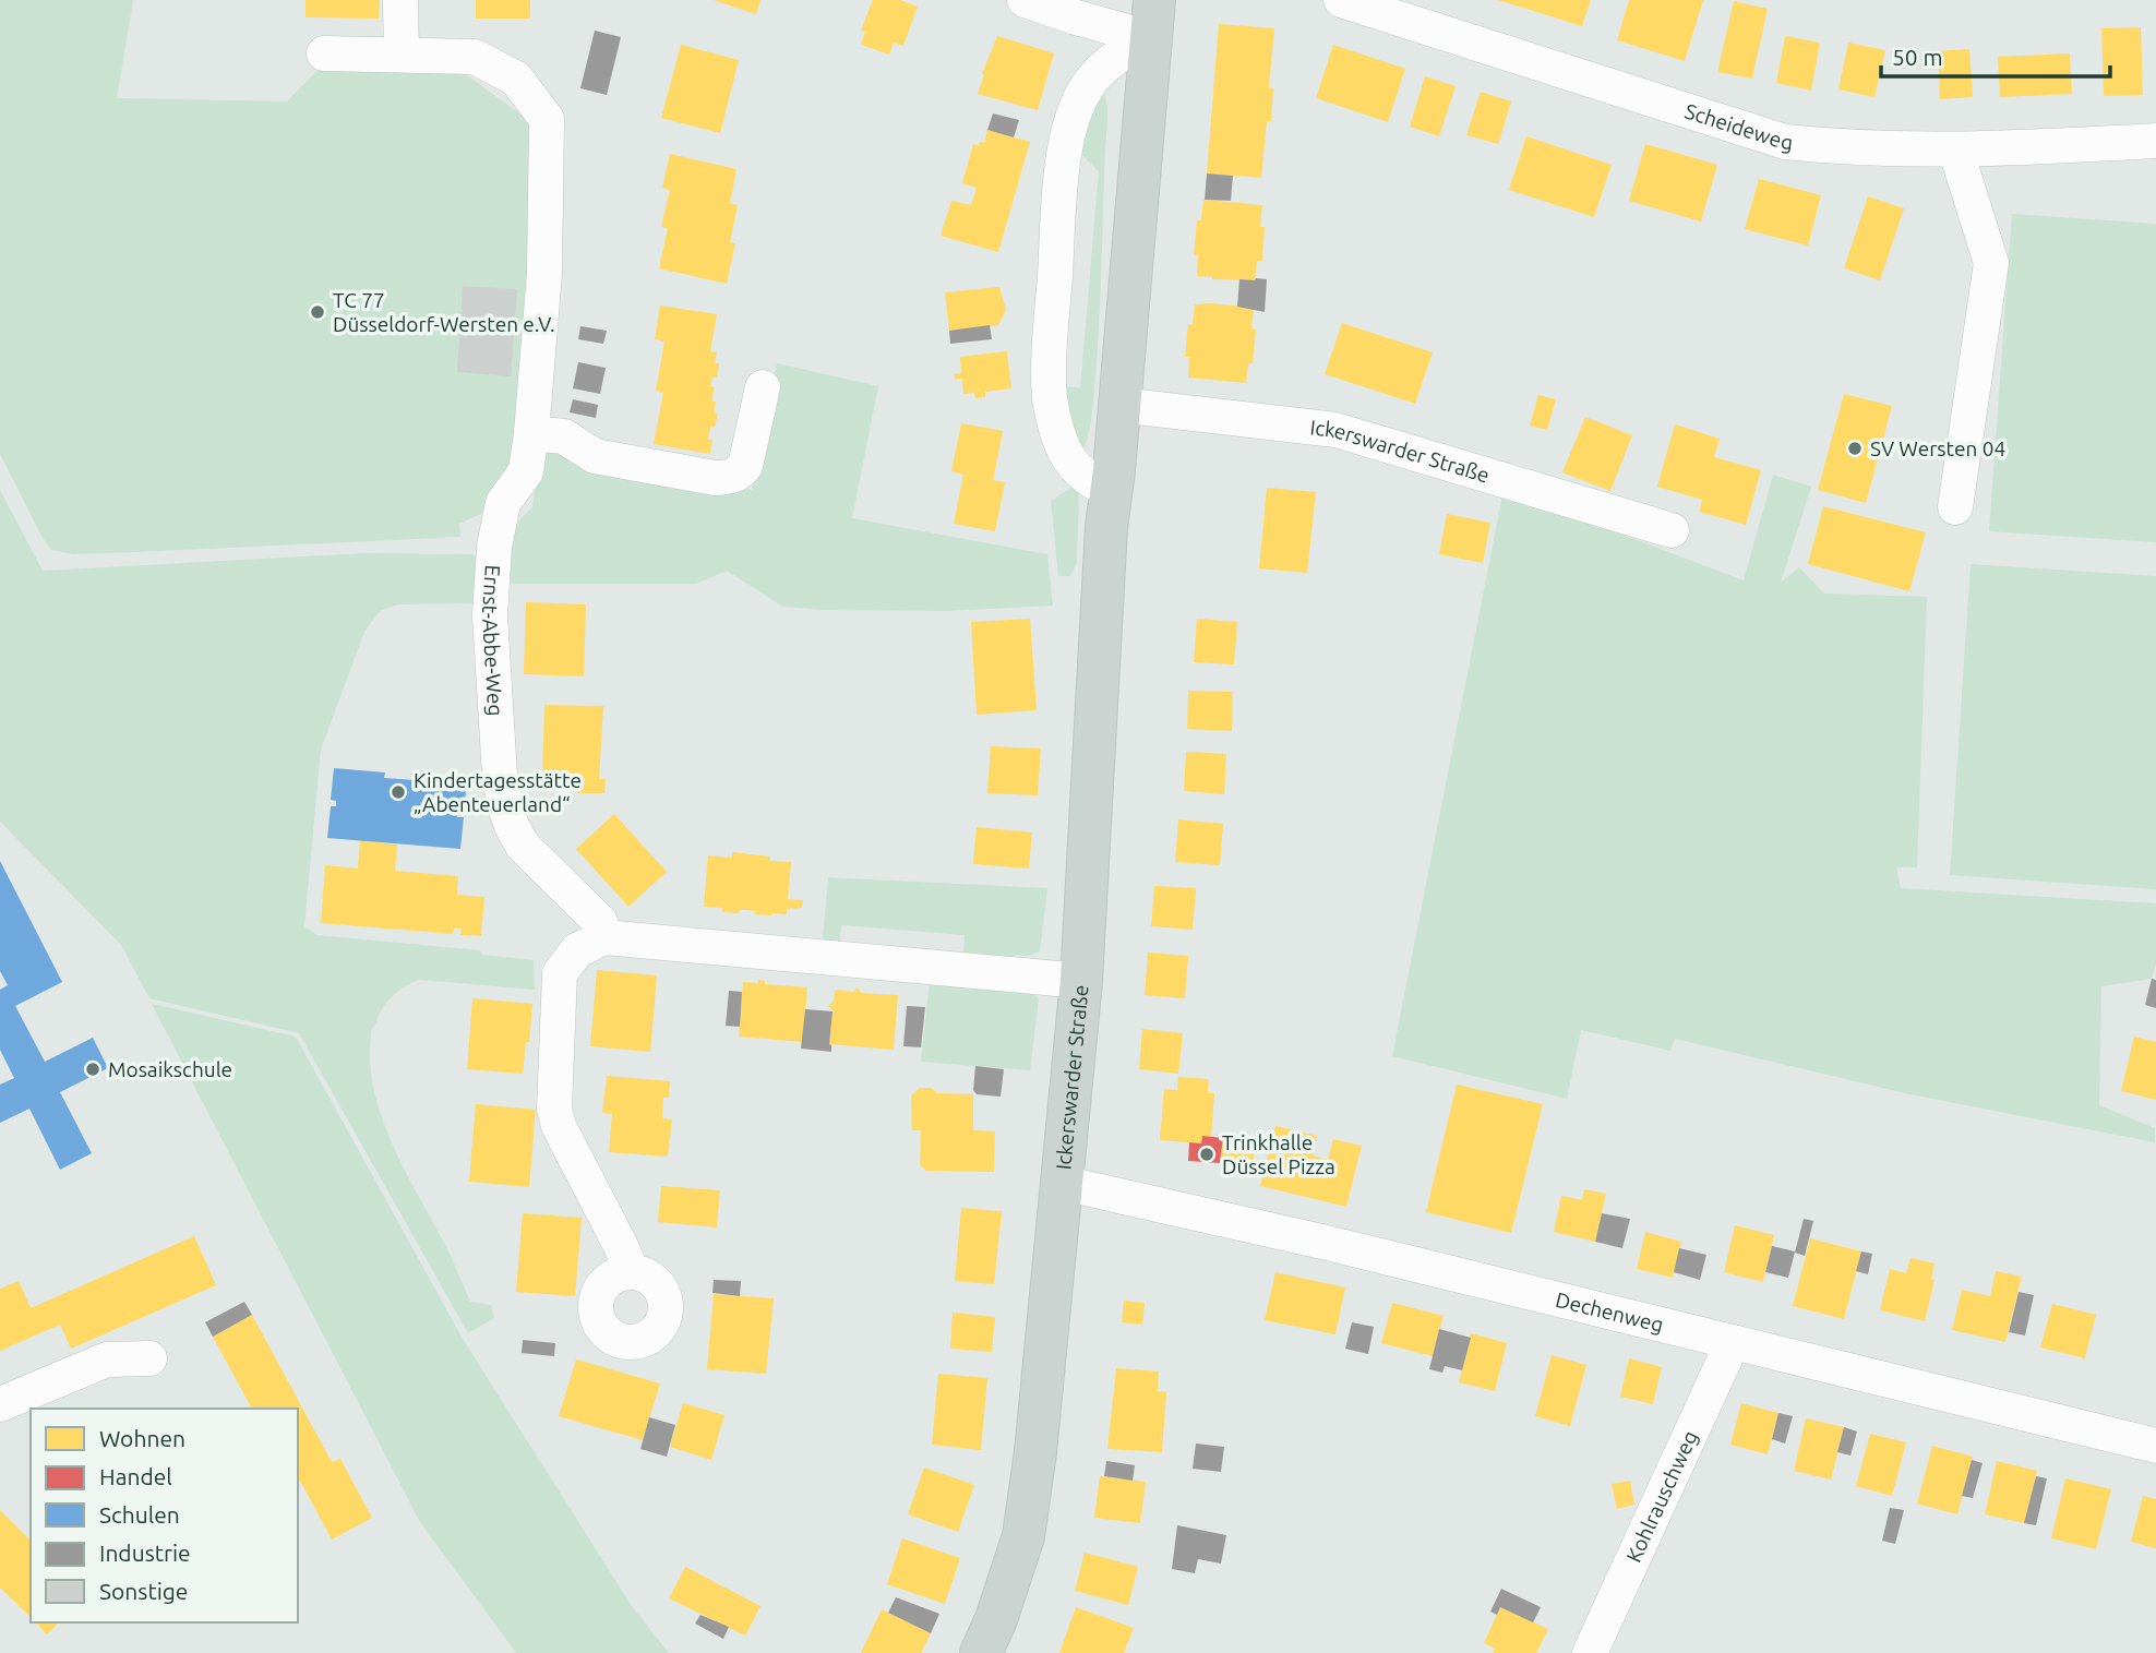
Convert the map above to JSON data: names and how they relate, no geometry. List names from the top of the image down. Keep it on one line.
{"streets":{"main road":["Ickerswarder Straße"],"street":["Scheideweg","Ernst-Abbe-Weg","Dechenweg","Kohlrauschweg"]},"crossings":[["Ickerswarder Straße","Dechenweg"],["Dechenweg","Kohlrauschweg"]],"places":["TC 77 Düsseldorf-Wersten e.V.","SV Wersten 04","Kindertagesstätte „Abenteuerland“","Mosaikschule","Trinkhalle Düssel Pizza"],"legend":["Wohnen","Handel","Schulen","Industrie","Sonstige"],"scale_bar":"50 m"}
